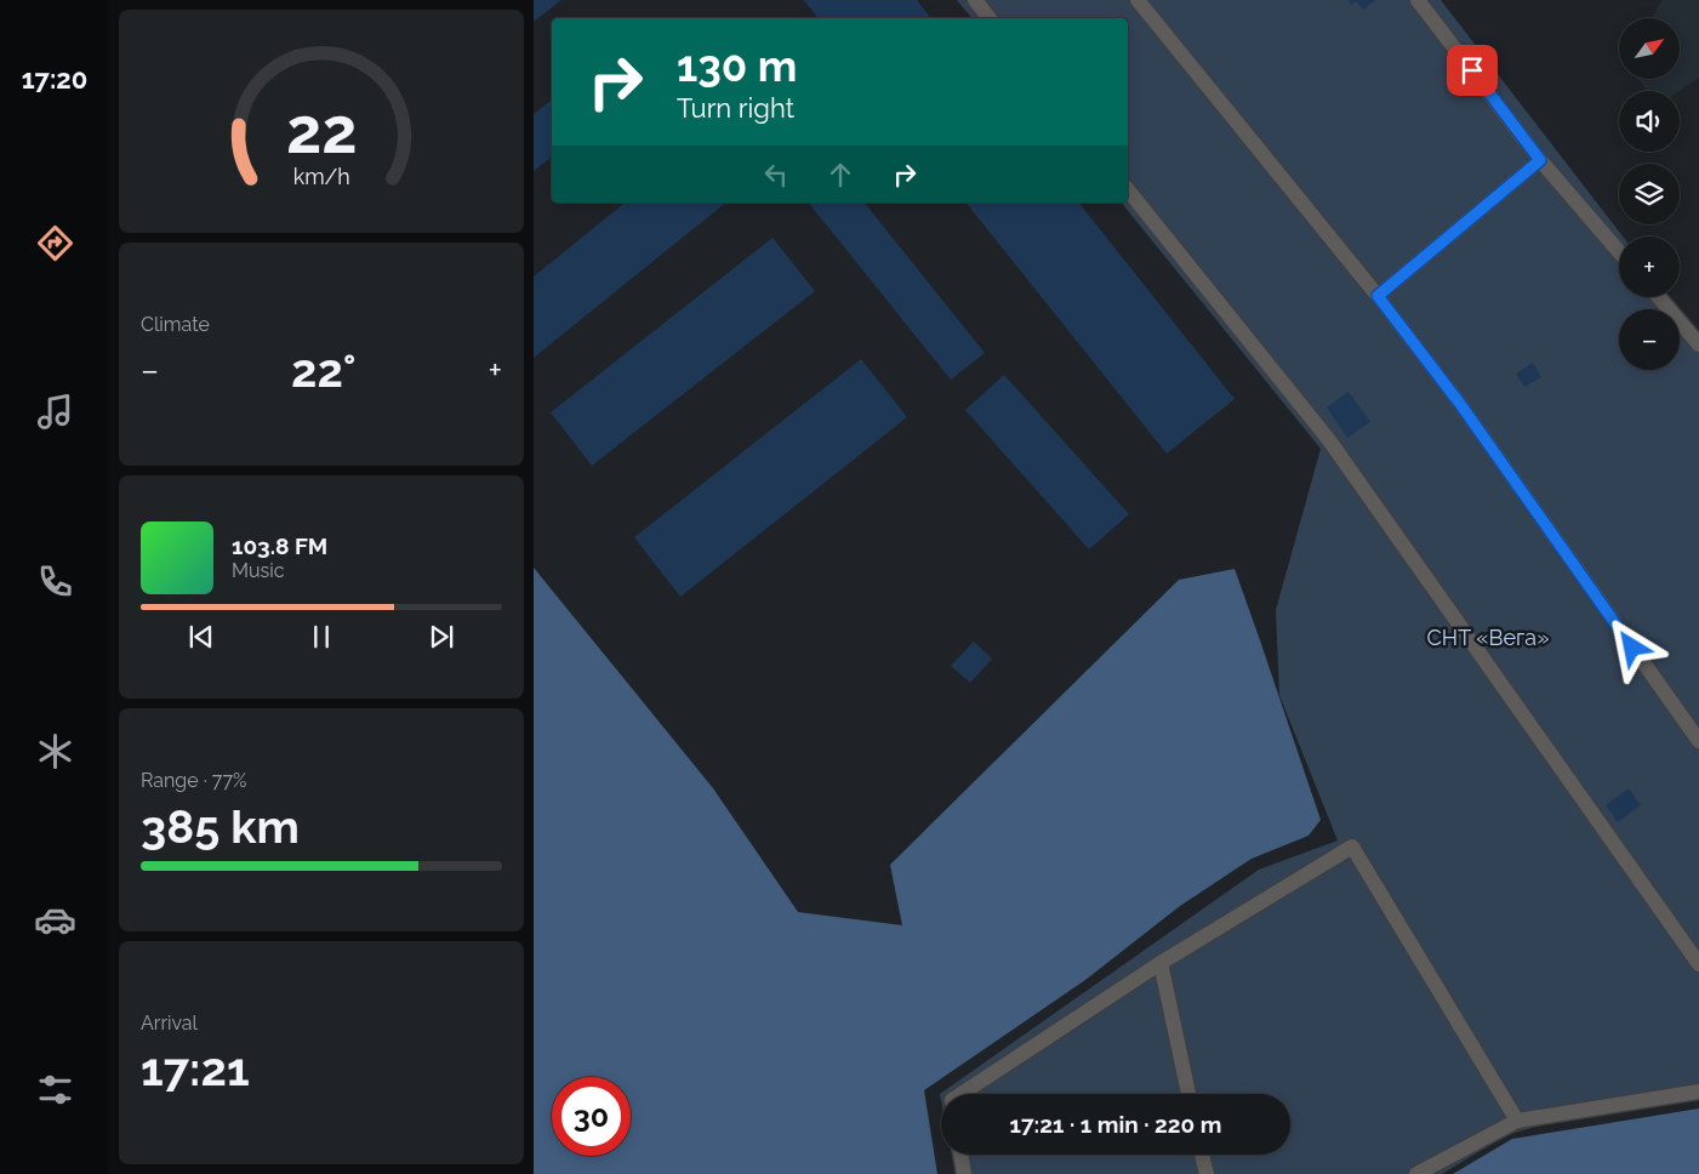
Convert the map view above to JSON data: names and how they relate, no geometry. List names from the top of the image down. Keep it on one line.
{"parks":["СНТ «Вега»"],"north":"top right","page":{"tabs":"17:20","map_buttons":["+","−"],"turn":["130 m","Turn right"],"tile":["Climate",["Range · 77%","385 km"],["Arrival","17:21"]],"heat":["−","22°","+"],"song":["103.8 FM","Music"],"limit":"30","trip":"17:21 · 1 min · 220 m","gauge":["22","km/h"]}}
